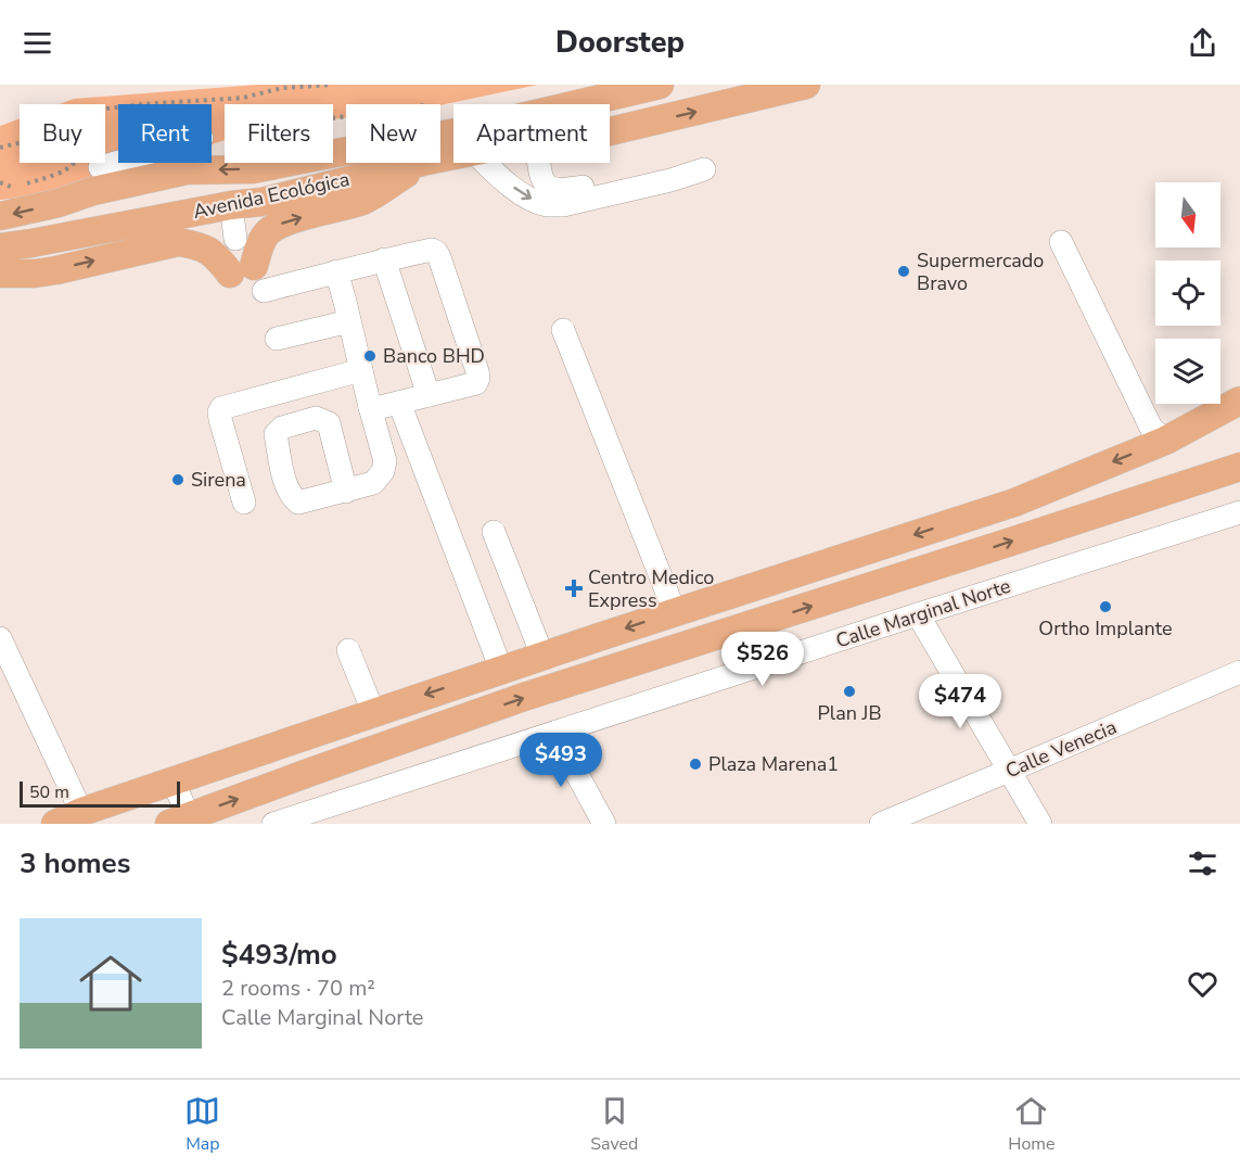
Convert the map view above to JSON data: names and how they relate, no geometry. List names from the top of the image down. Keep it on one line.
{"streets":{"main road":["Avenida Ecológica"],"street":["Calle Marginal Norte","Calle Venecia"]},"places":{"other":["Supermercado Bravo","Banco BHD","Sirena","Ortho Implante","Plan JB","Plaza Marena1"],"health":["Centro Medico Express"]},"scale_bar":"50 m","north":"bottom","page":{"header":"Doorstep","chip":["Buy","Rent","Filters","New","Apartment"],"price":["$526","$474","$493"],"scale":"50 m","heading":"3 homes","list":[{"name":"$493/mo","note":"2 rooms · 70 m² · Calle Marginal Norte"}],"tabs":["Map","Saved","Home"]}}
